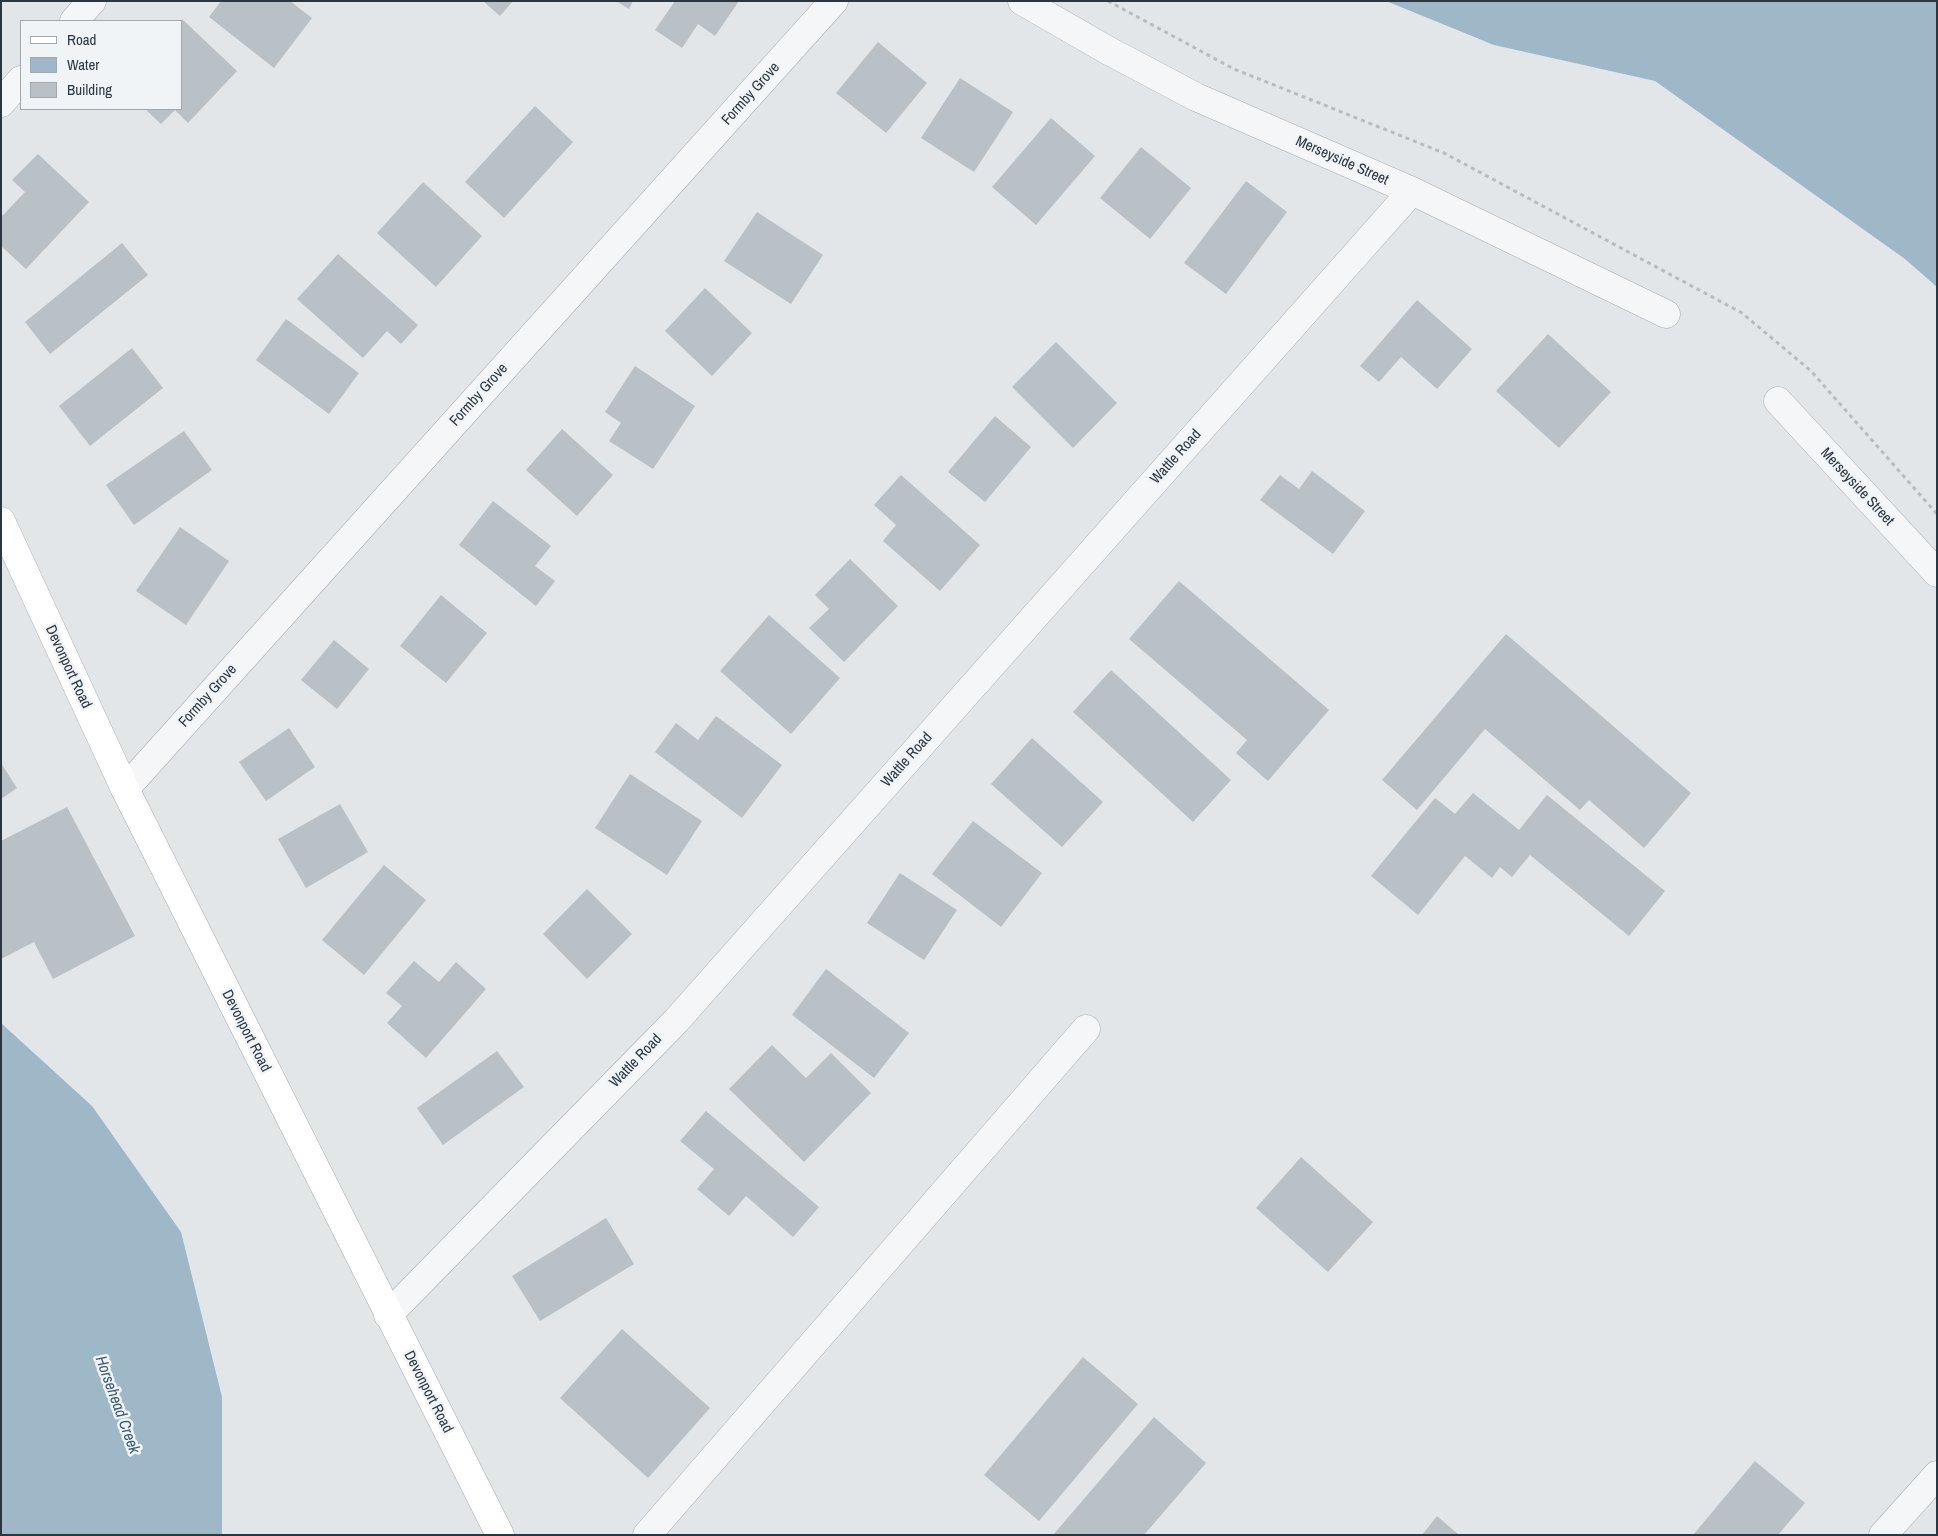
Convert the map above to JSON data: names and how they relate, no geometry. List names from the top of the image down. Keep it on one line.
{"streets":{"main road":["Devonport Road"],"street":["Formby Grove","Merseyside Street","Wattle Road"]},"crossings":[["Formby Grove","Devonport Road"],["Merseyside Street","Wattle Road"],["Wattle Road","Devonport Road"]],"water":["Horsehead Creek"],"legend":["Road","Water","Building"]}
